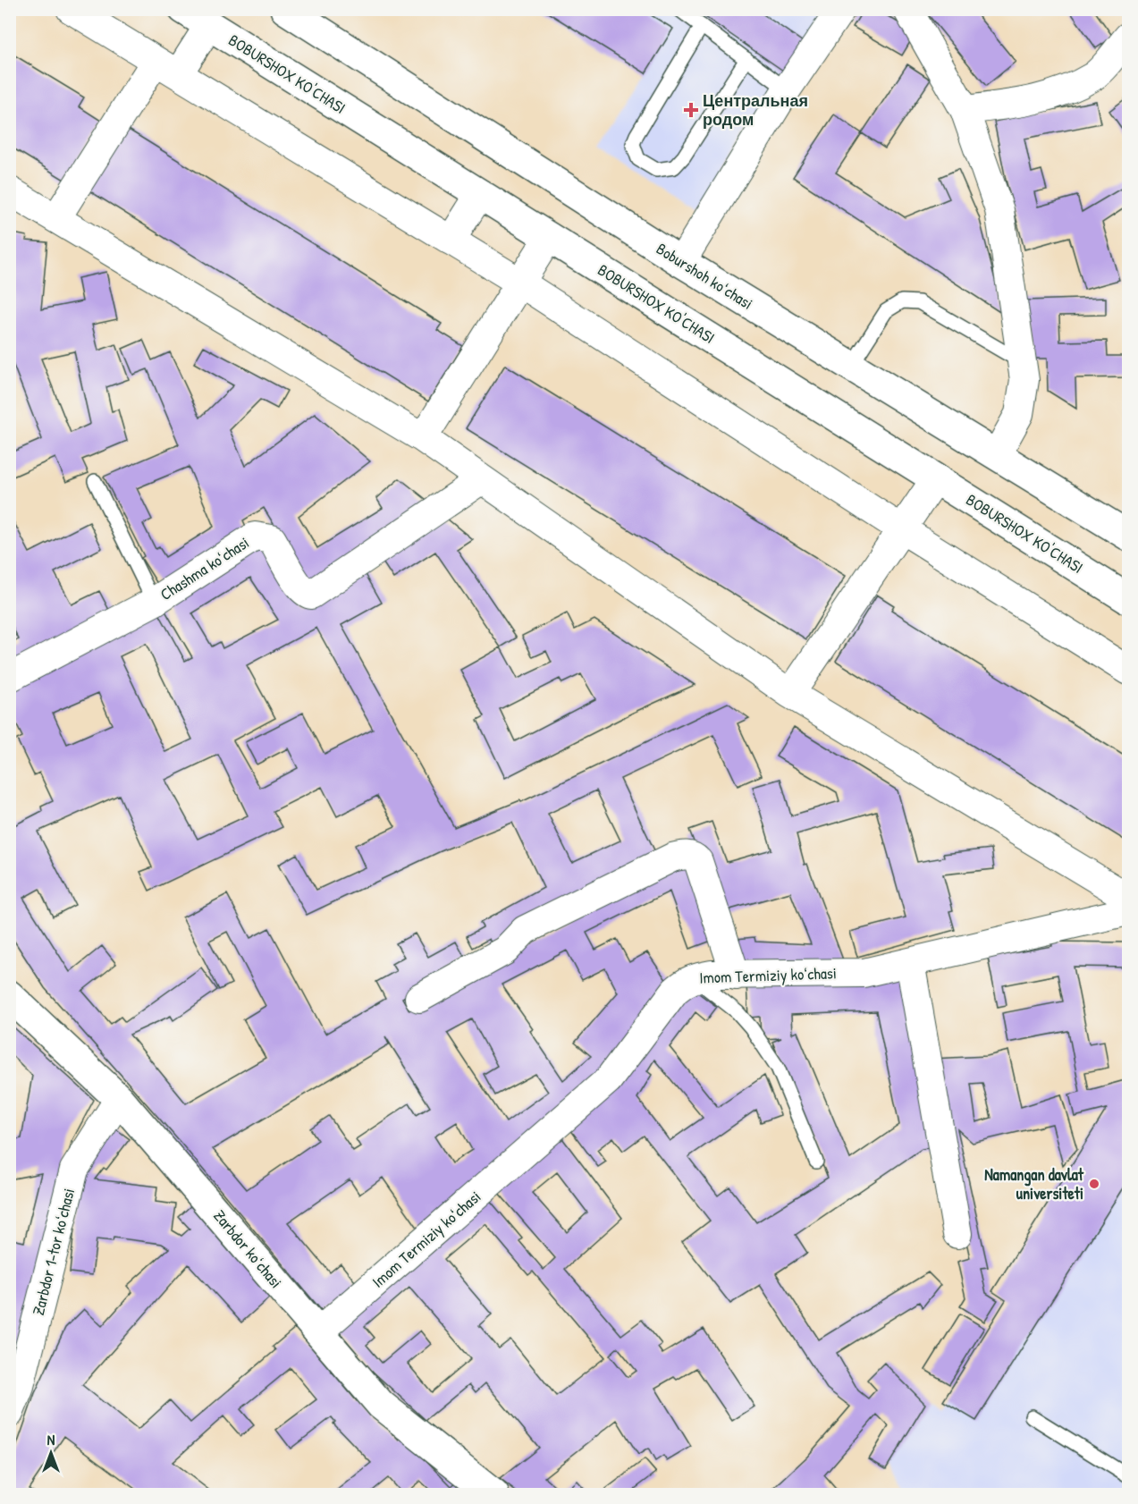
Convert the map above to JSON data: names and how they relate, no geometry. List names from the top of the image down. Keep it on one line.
{"streets":{"main road":["BOBURSHOX KO'CHASI","Boburshoh koʻchasi","Zarbdor koʻchasi"],"street":["Chashma koʻchasi","Imom Termiziy koʻchasi","Zarbdor 1-tor koʻchasi"]},"crossings":[["Imom Termiziy koʻchasi","Zarbdor koʻchasi"],["Zarbdor koʻchasi","Zarbdor 1-tor koʻchasi"]],"places":{"health":["Центральная родом"],"other":["Namangan davlat universiteti"]},"north":"top"}
